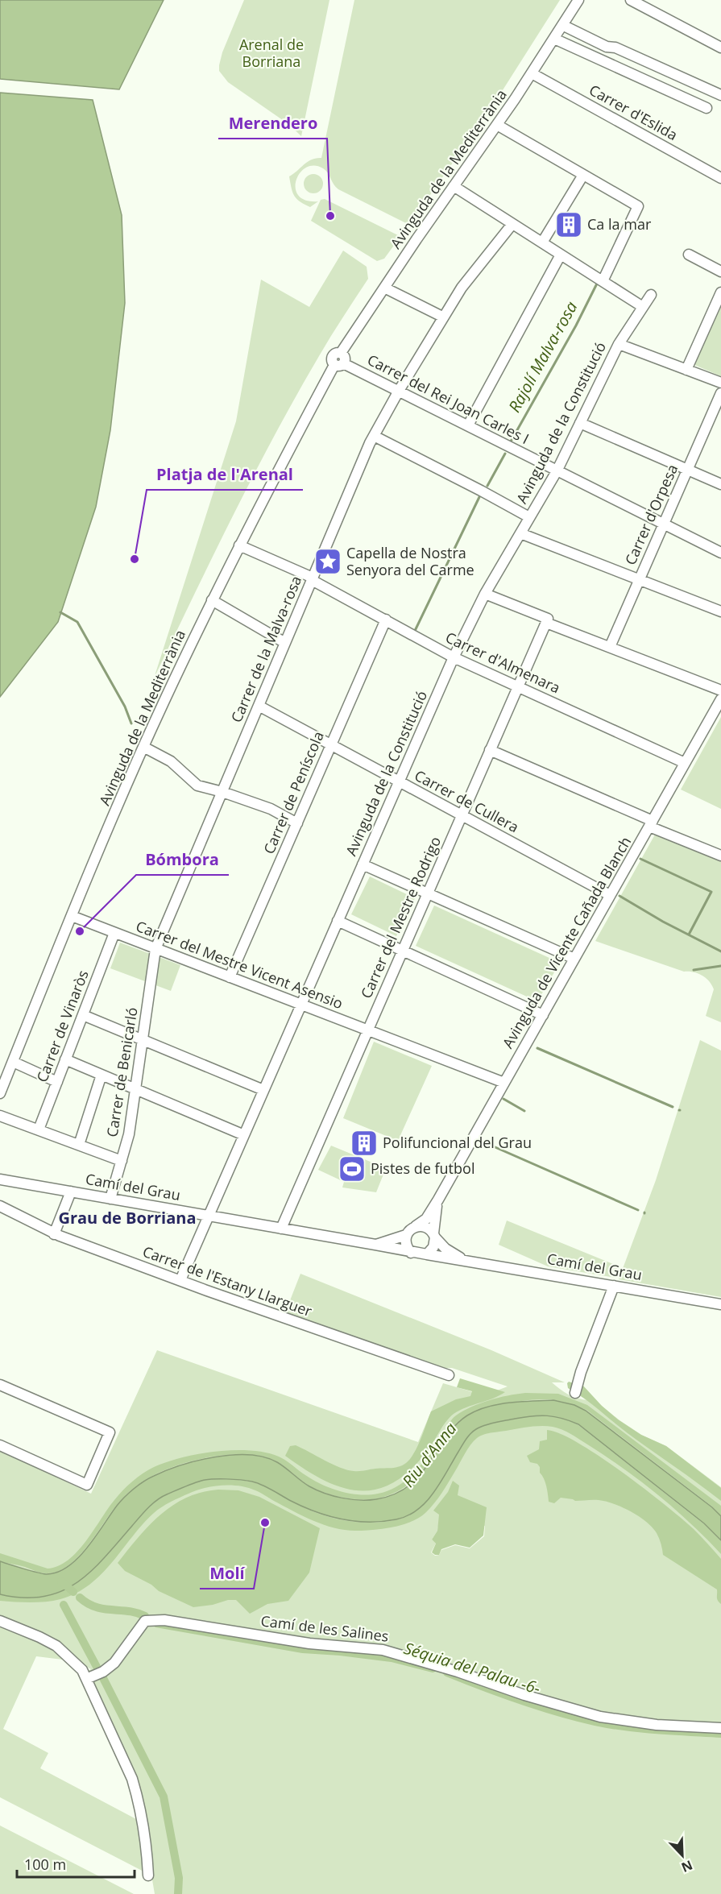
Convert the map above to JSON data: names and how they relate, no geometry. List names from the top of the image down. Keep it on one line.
{"streets":{"street":["Carrer d'Eslida","Avinguda de la Mediterrània","Carrer del Rei Joan Carles I","Avinguda de la Constitució","Carrer d'Orpesa","Carrer de la Malva-rosa","Carrer d'Almenara","Carrer de Peníscola","Carrer de Cullera","Carrer del Mestre Rodrigo","Avinguda de Vicente Cañada Blanch","Carrer del Mestre Vicent Asensio","Carrer de Vinaròs","Carrer de Benicarló","Camí del Grau","Carrer de l'Estany Llarguer","Camí de les Salines"]},"crossings":[["Carrer d'Eslida","Avinguda de la Mediterrània"],["Avinguda de la Mediterrània","Carrer del Rei Joan Carles I"],["Avinguda de la Mediterrània","Carrer d'Almenara"],["Avinguda de la Mediterrània","Carrer del Mestre Vicent Asensio"],["Carrer del Rei Joan Carles I","Avinguda de la Constitució"],["Carrer del Rei Joan Carles I","Carrer d'Orpesa"],["Carrer del Rei Joan Carles I","Carrer de la Malva-rosa"],["Avinguda de la Constitució","Carrer d'Almenara"],["Avinguda de la Constitució","Carrer de Cullera"],["Avinguda de la Constitució","Carrer del Mestre Vicent Asensio"],["Avinguda de la Constitució","Camí del Grau"],["Avinguda de la Constitució","Carrer de l'Estany Llarguer"],["Carrer de la Malva-rosa","Carrer d'Almenara"],["Carrer de la Malva-rosa","Carrer de Cullera"],["Carrer de la Malva-rosa","Carrer del Mestre Vicent Asensio"],["Carrer de la Malva-rosa","Carrer de Benicarló"],["Carrer d'Almenara","Carrer de Peníscola"],["Carrer d'Almenara","Carrer del Mestre Rodrigo"],["Carrer d'Almenara","Avinguda de Vicente Cañada Blanch"],["Carrer de Peníscola","Carrer de Cullera"],["Carrer de Peníscola","Carrer del Mestre Vicent Asensio"],["Carrer de Cullera","Carrer del Mestre Rodrigo"],["Carrer de Cullera","Avinguda de Vicente Cañada Blanch"],["Carrer del Mestre Rodrigo","Carrer del Mestre Vicent Asensio"],["Carrer del Mestre Rodrigo","Camí del Grau"],["Avinguda de Vicente Cañada Blanch","Carrer del Mestre Vicent Asensio"],["Avinguda de Vicente Cañada Blanch","Camí del Grau"],["Carrer del Mestre Vicent Asensio","Carrer de Vinaròs"],["Carrer del Mestre Vicent Asensio","Carrer de Benicarló"],["Carrer de Benicarló","Camí del Grau"]],"districts":["Grau de Borriana"],"water":["Rajolí Malva-rosa","Riu d'Anna","Séquia del Palau -6-"],"parks":["Arenal de Borriana"],"places":{"other":["Merendero","Platja de l'Arenal","Bómbora","Molí"],"building":["Ca la mar","Polifuncional del Grau"],"place":["Capella de Nostra Senyora del Carme"],"sports":["Pistes de futbol"]},"scale_bar":"100 m","north":"bottom right"}
